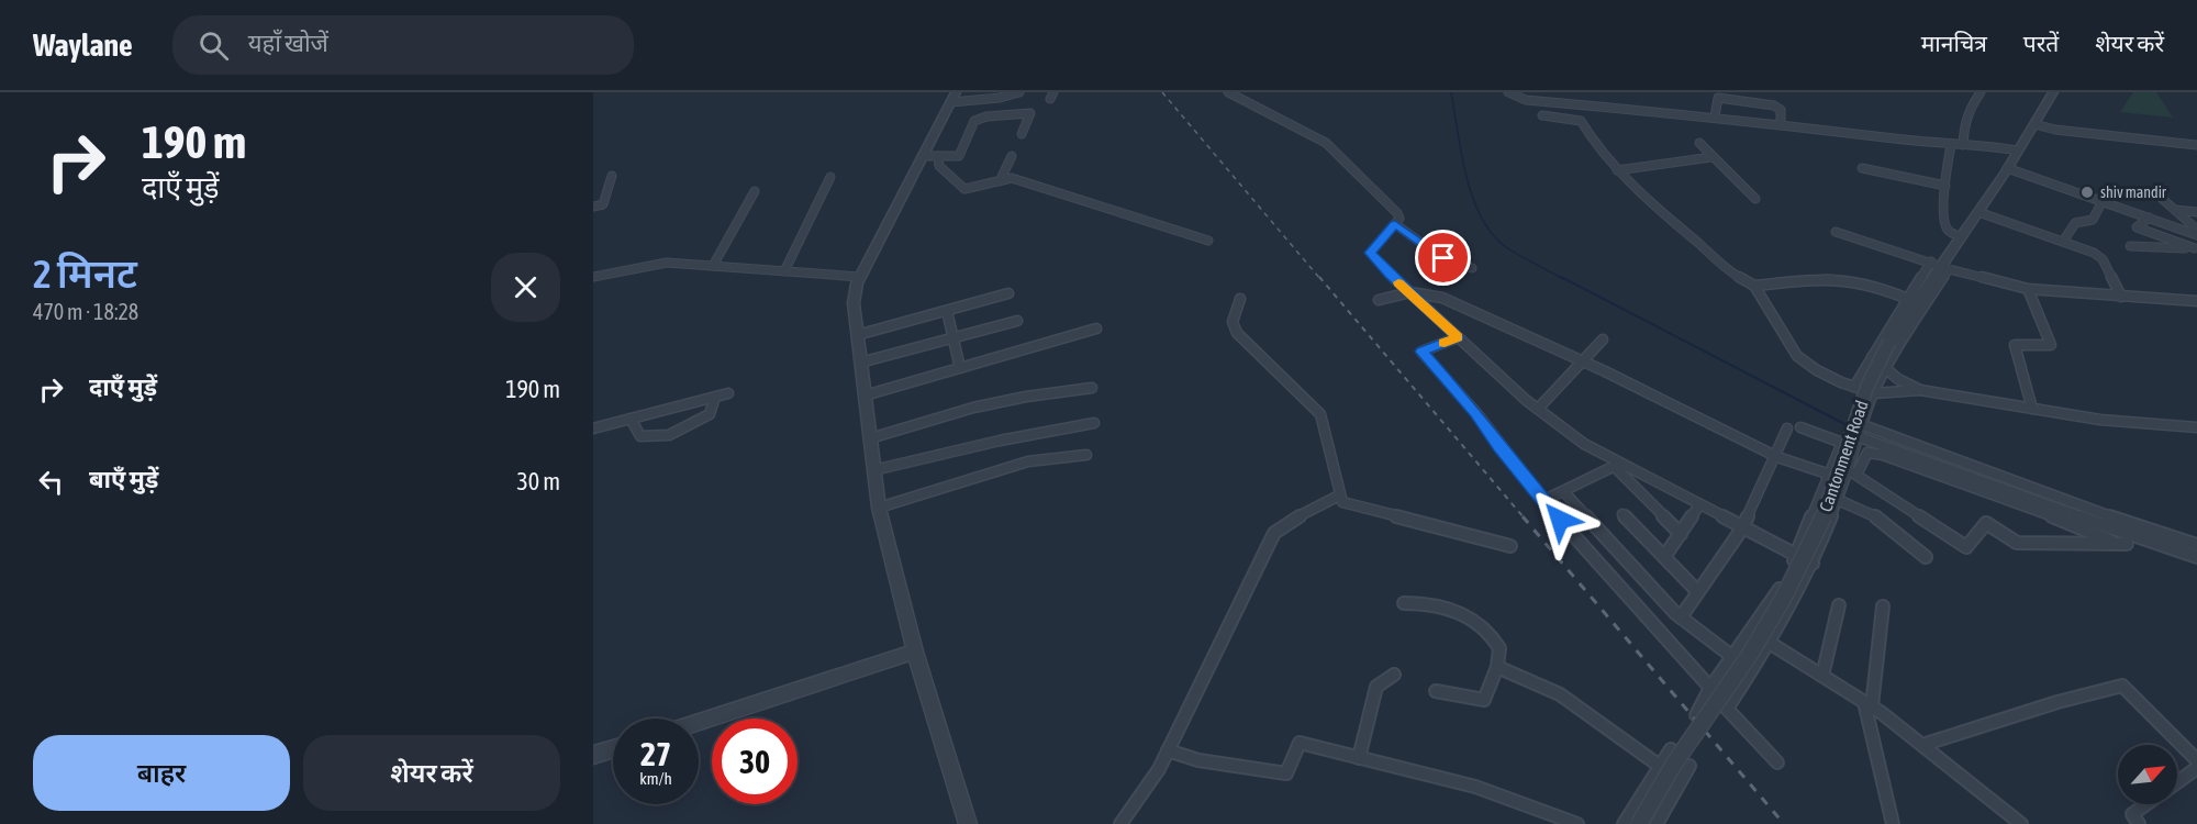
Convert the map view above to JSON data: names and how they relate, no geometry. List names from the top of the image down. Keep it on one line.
{"streets":{"street":["Cantonment Road"]},"places":["shiv mandir"],"north":"top right","page":{"header":"Waylane","search":"यहाँ खोजें","nav":["मानचित्र","परतें","शेयर करें"],"turn":["190 m","दाएँ मुड़ें"],"heading":["2 मिनट","470 m · 18:28"],"list":[{"name":"दाएँ मुड़ें","value":"190 m"},{"name":"बाएँ मुड़ें","value":"30 m"}],"speed":"27 km/h","limit":"30","buttons":["बाहर","शेयर करें"]}}
